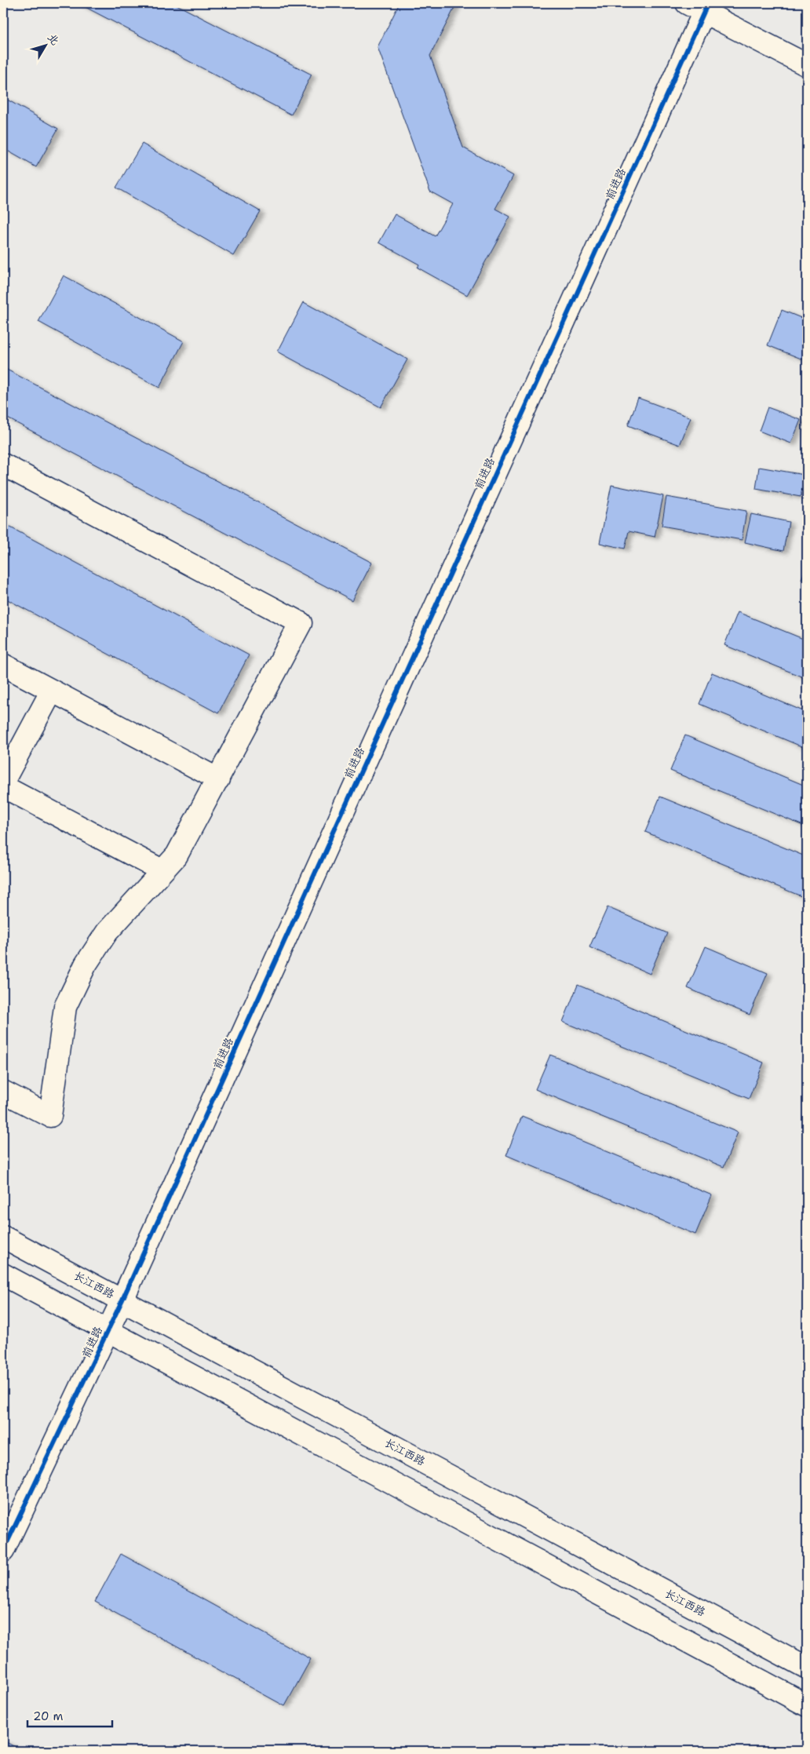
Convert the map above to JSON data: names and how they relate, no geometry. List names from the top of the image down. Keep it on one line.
{"streets":{"main road":["前进路","长江西路"]},"crossings":[["前进路","长江西路"]],"scale_bar":"20 m","north":"top right"}
